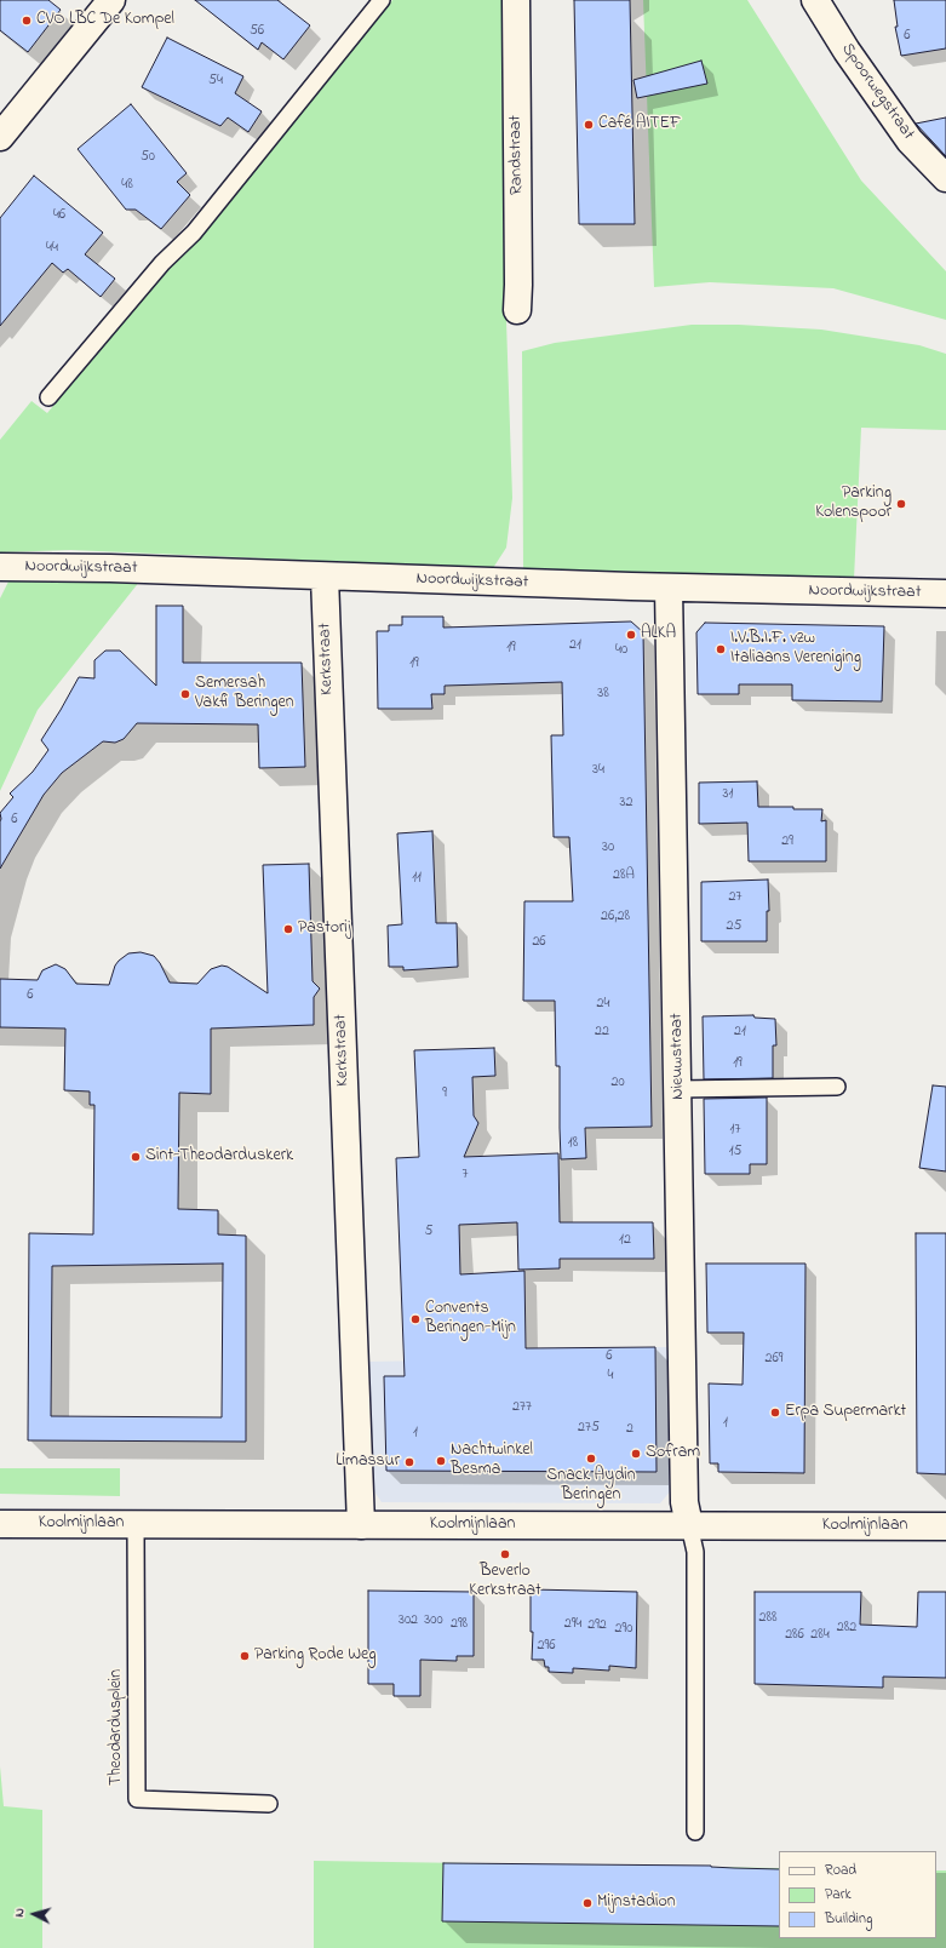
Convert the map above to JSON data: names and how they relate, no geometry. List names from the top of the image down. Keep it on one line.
{"streets":{"street":["Spoorwegstraat","Randstraat","Noordwijkstraat","Kerkstraat","Nieuwstraat","Koolmijnlaan"],"lane":["Theodardusplein"]},"crossings":[["Noordwijkstraat","Kerkstraat"],["Noordwijkstraat","Nieuwstraat"],["Kerkstraat","Koolmijnlaan"],["Nieuwstraat","Koolmijnlaan"],["Koolmijnlaan","Theodardusplein"]],"places":["CVO LBC De Kompel","Café AITEF","Parking Kolenspoor","ALKA","I.V.B.I.F. vzw Italiaans Vereniging","Semersah Vakfi Beringen","Pastorij","Sint-Theodarduskerk","Convents Beringen-Mijn","Erpa Supermarkt","Sofram","Snack Aydin Beringen","Nachtwinkel Besma","Limassur","Beverlo Kerkstraat","Parking Rode Weg","Mijnstadion"],"house_numbers":["56","6","54","50","48","46","44","21","19","40","19","38","34","31","32","6","29","30","28A","11","27","26,28","25","26","6","24","22","21","19","20","9","17","18","15","7","5","12","6","269","4","277","1","275","2","1","288","302","300","298","294","292","282","290","286","284","296"],"legend":["Road","Park","Building"],"north":"left"}
